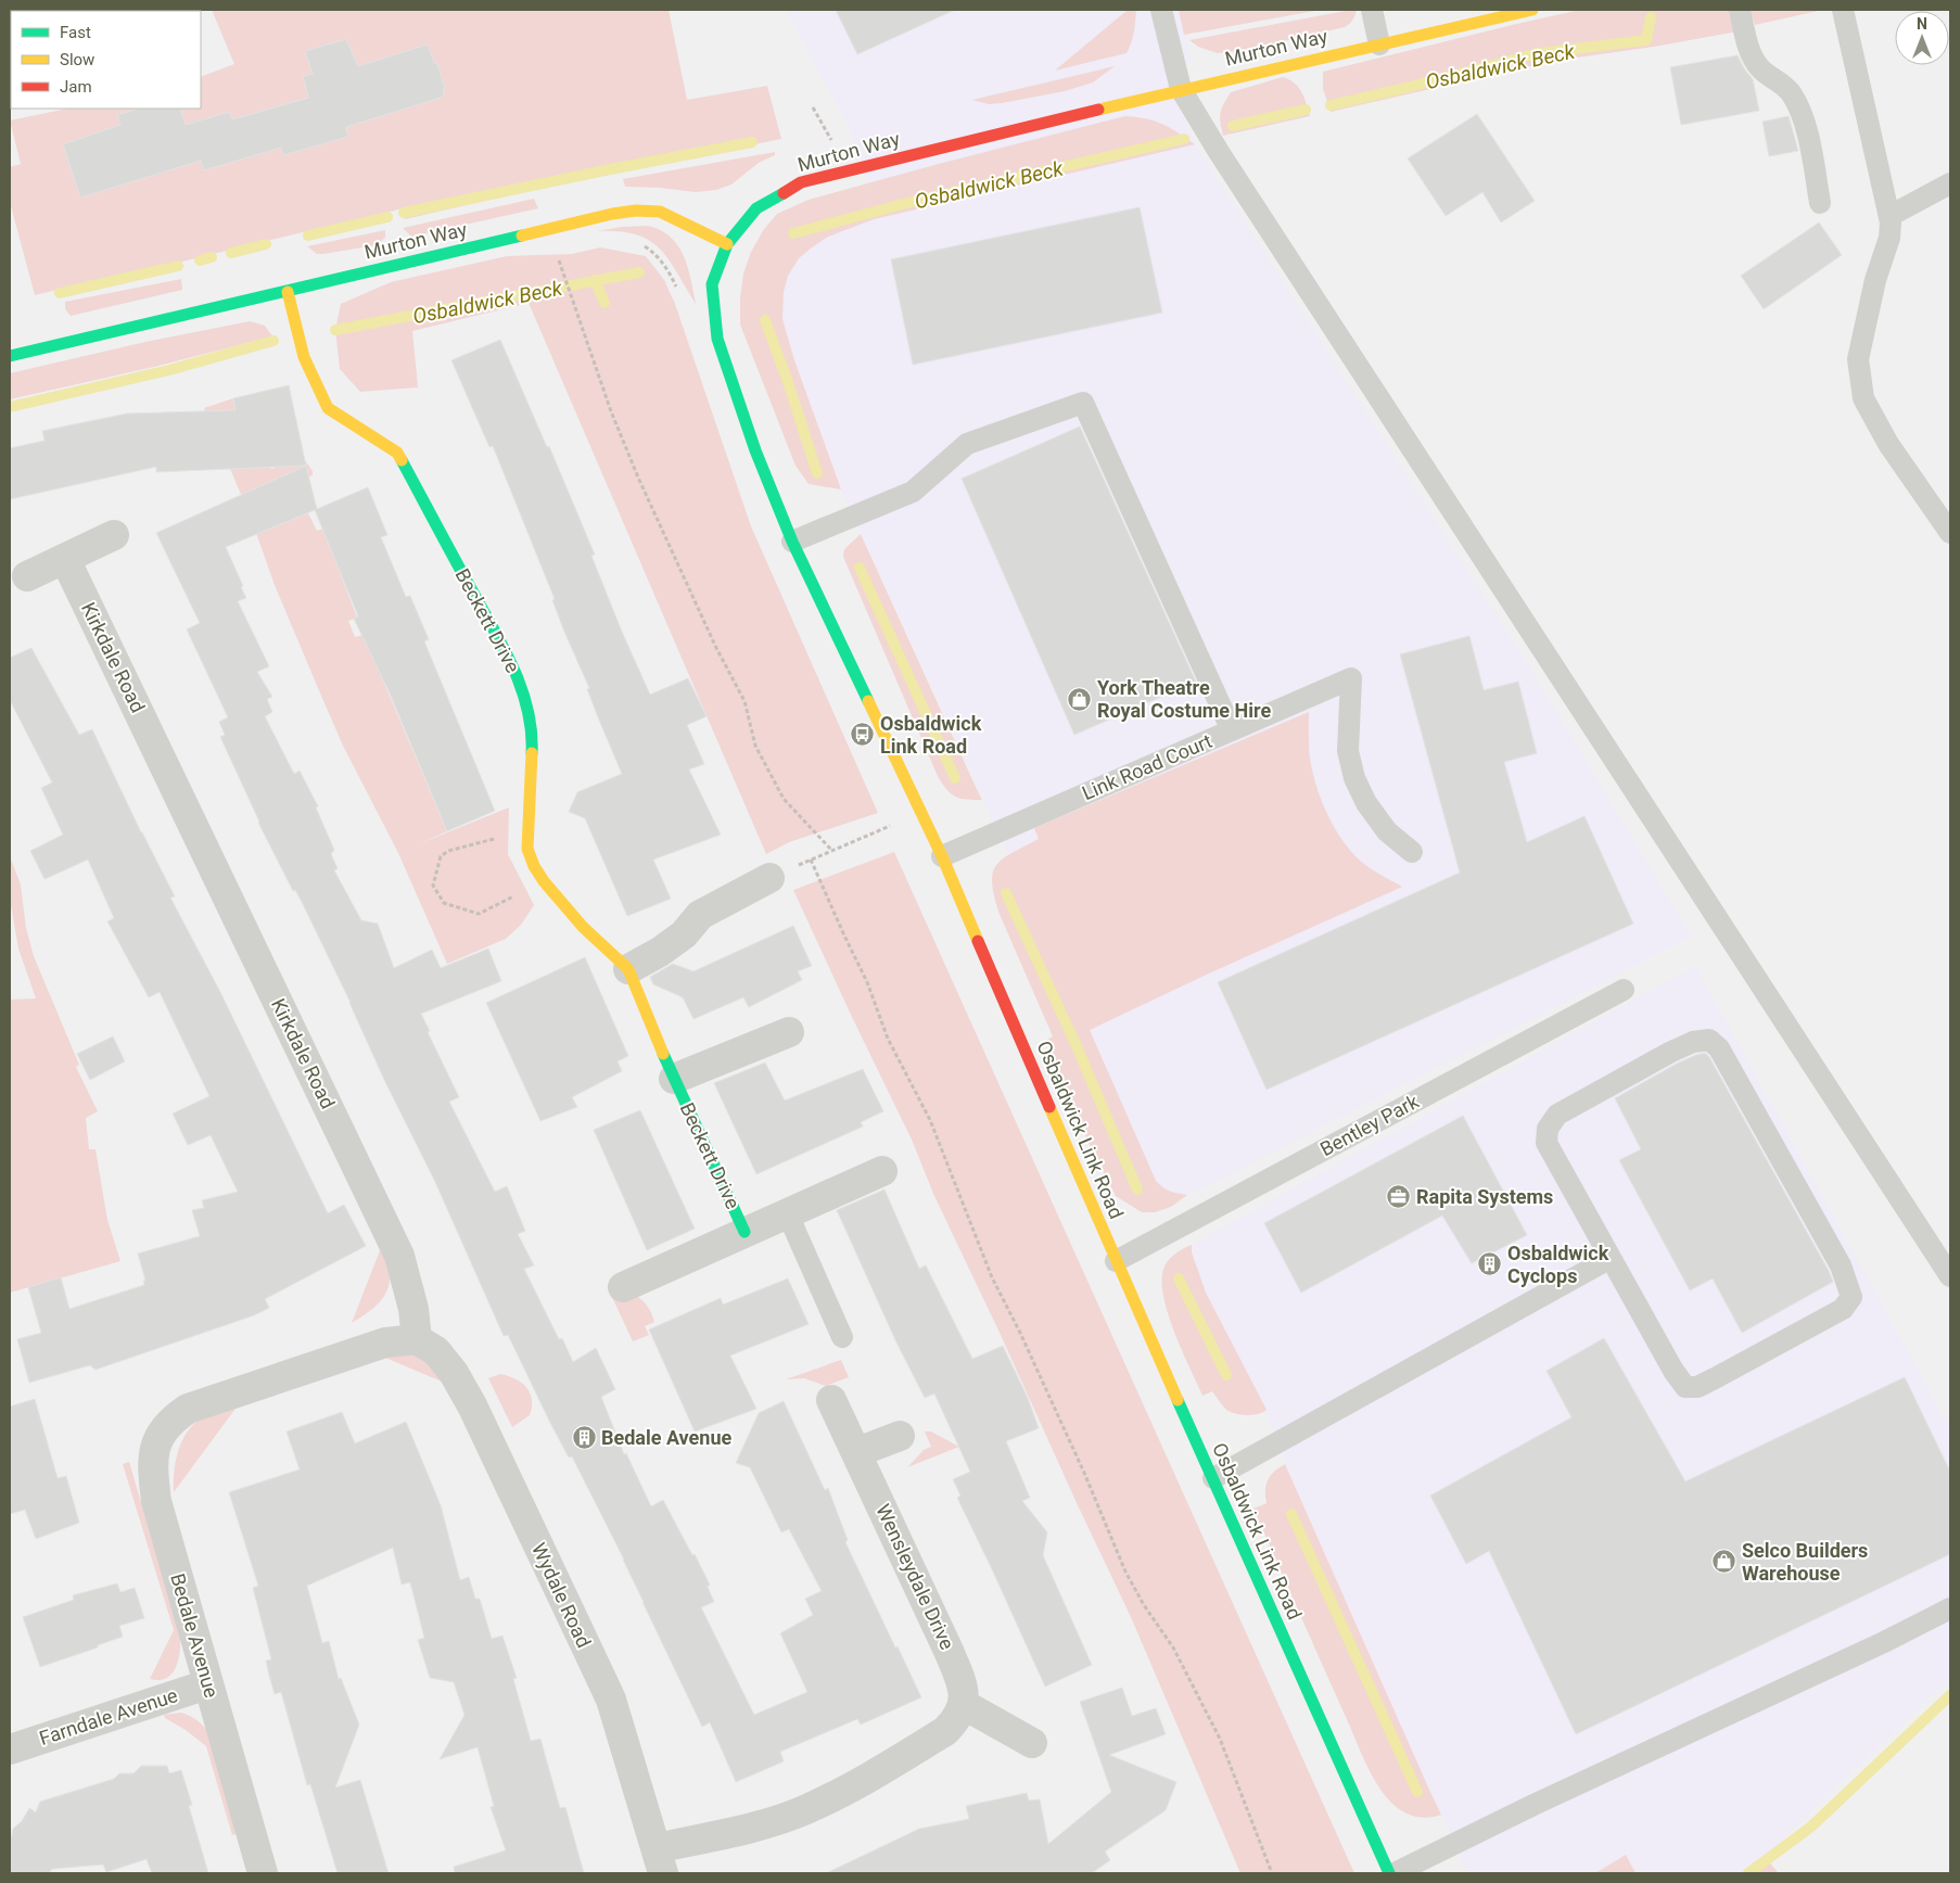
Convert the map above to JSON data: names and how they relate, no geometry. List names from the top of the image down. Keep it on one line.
{"streets":{"street":["Murton Way","Beckett Drive","Kirkdale Road","Osbaldwick Link Road","Wensleydale Drive","Wydale Road","Bedale Avenue","Farndale Avenue"],"lane":["Link Road Court","Bentley Park"]},"crossings":[["Murton Way","Beckett Drive"],["Murton Way","Osbaldwick Link Road"],["Kirkdale Road","Wydale Road"],["Kirkdale Road","Bedale Avenue"],["Link Road Court","Osbaldwick Link Road"],["Bentley Park","Osbaldwick Link Road"],["Wydale Road","Bedale Avenue"],["Bedale Avenue","Farndale Avenue"]],"water":["Osbaldwick Beck"],"places":{"shop":["York Theatre Royal Costume Hire","Selco Builders Warehouse"],"bus stop":["Osbaldwick Link Road"],"office":["Rapita Systems"],"building":["Osbaldwick Cyclops","Bedale Avenue"]},"legend":["Fast","Slow","Jam"],"north":"top"}
